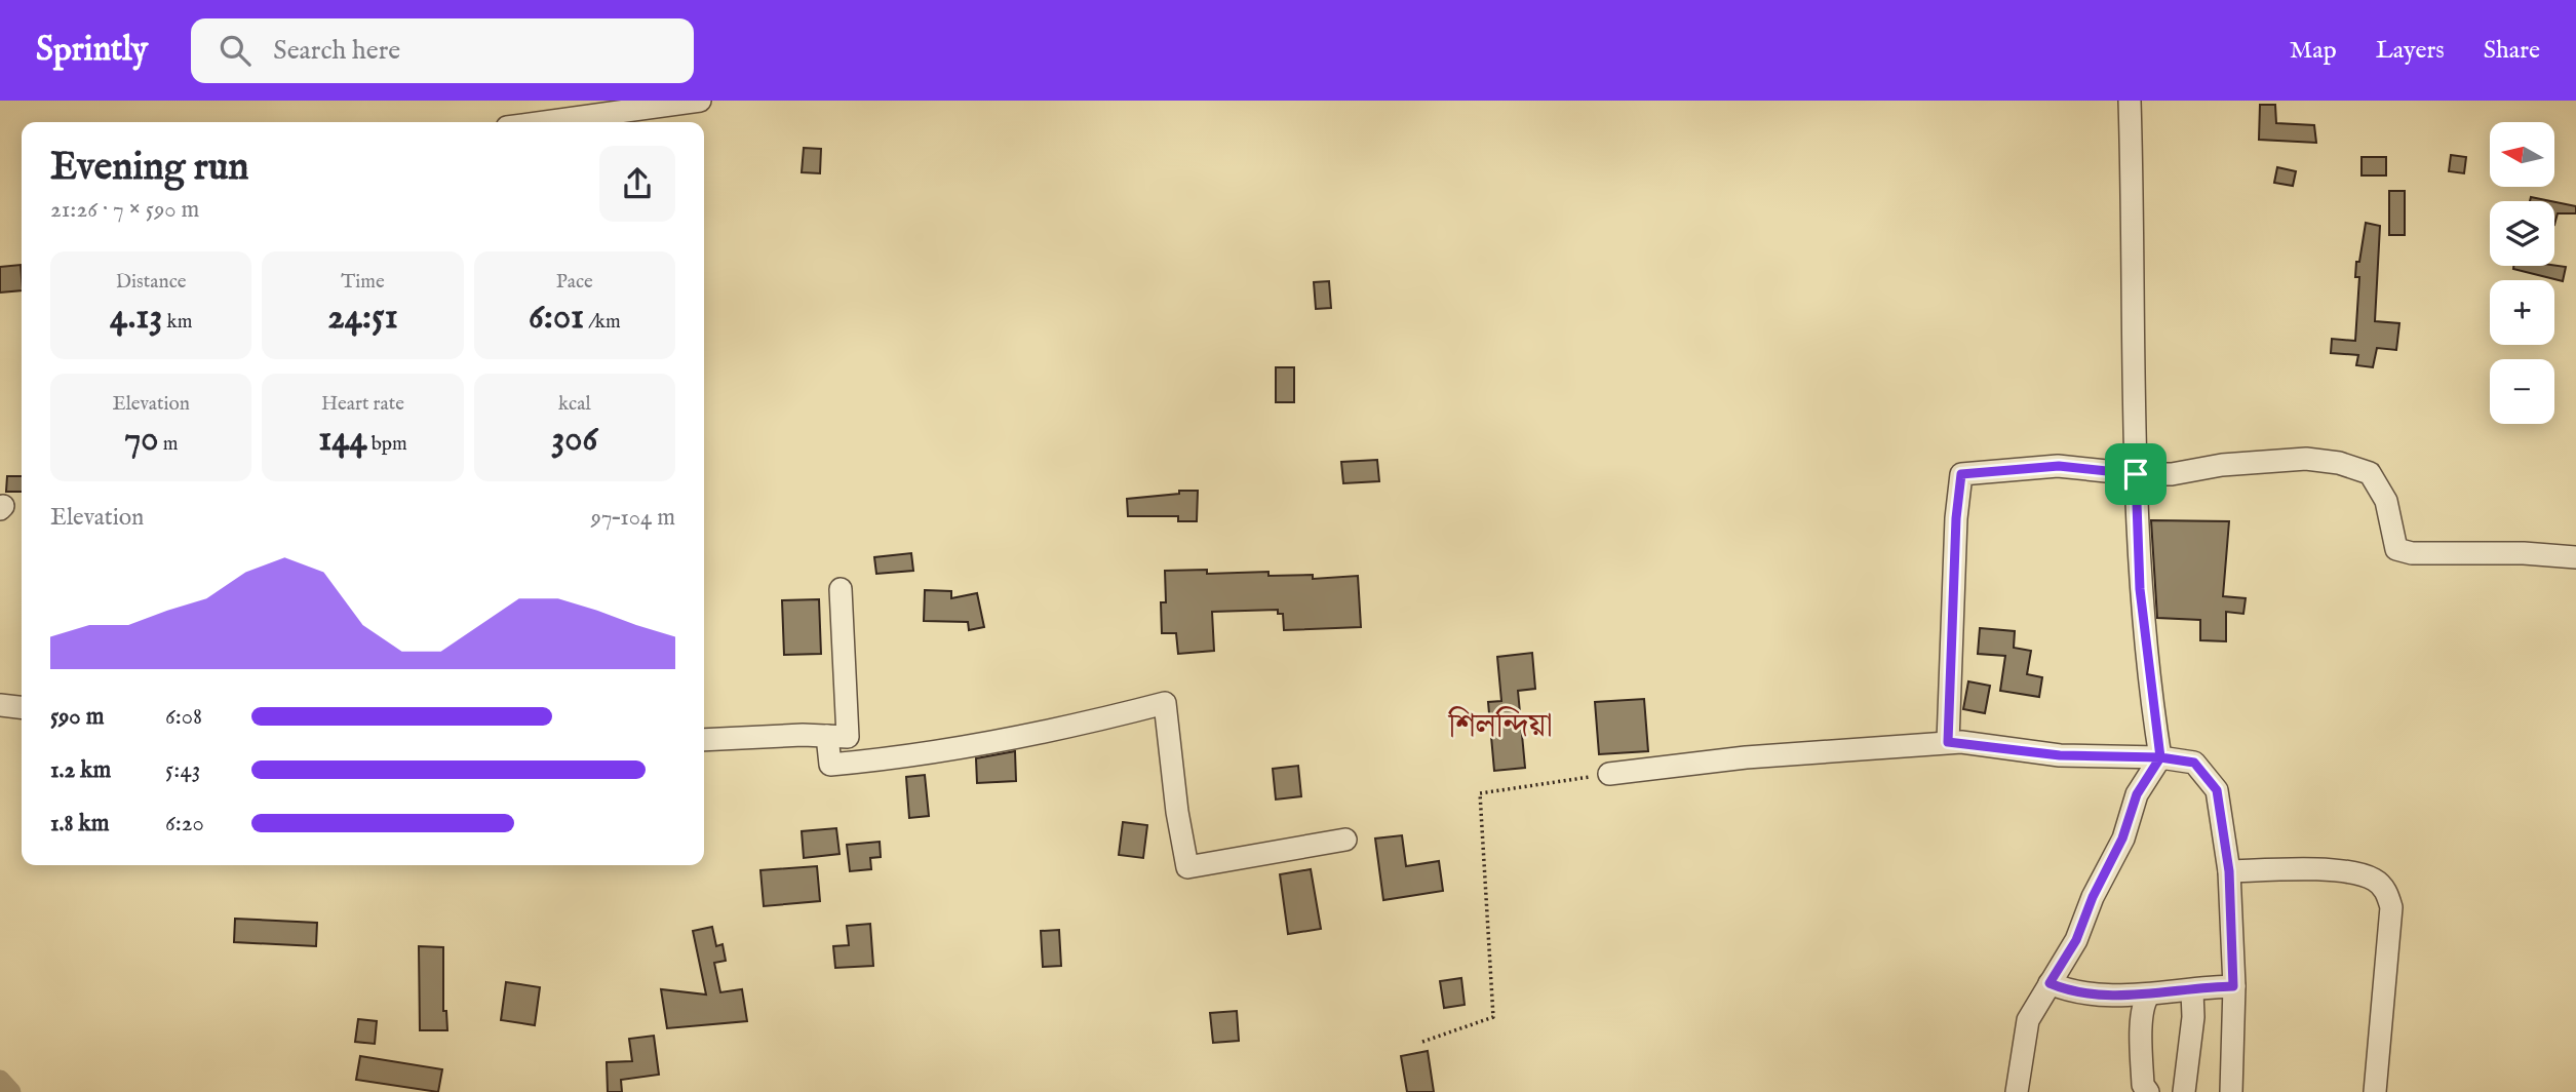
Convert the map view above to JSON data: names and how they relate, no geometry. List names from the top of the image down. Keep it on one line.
{"districts":["শিলন্দিয়া"],"north":"left","page":{"header":"Sprintly","search":"Search here","nav":["Map","Layers","Share"],"map_buttons":["+","−"],"heading":["Evening run","21:26 · 7 × 590 m"],"stats":[["Distance","4.13 km"],["Time","24:51"],["Pace","6:01 /km"],["Elevation","70 m"],["Heart rate","144 bpm"],["kcal","306"]],"chart":["Elevation","97–104 m"],"list":[{"name":"590 m","note":"6:08"},{"name":"1.2 km","note":"5:43"},{"name":"1.8 km","note":"6:20"}]}}
